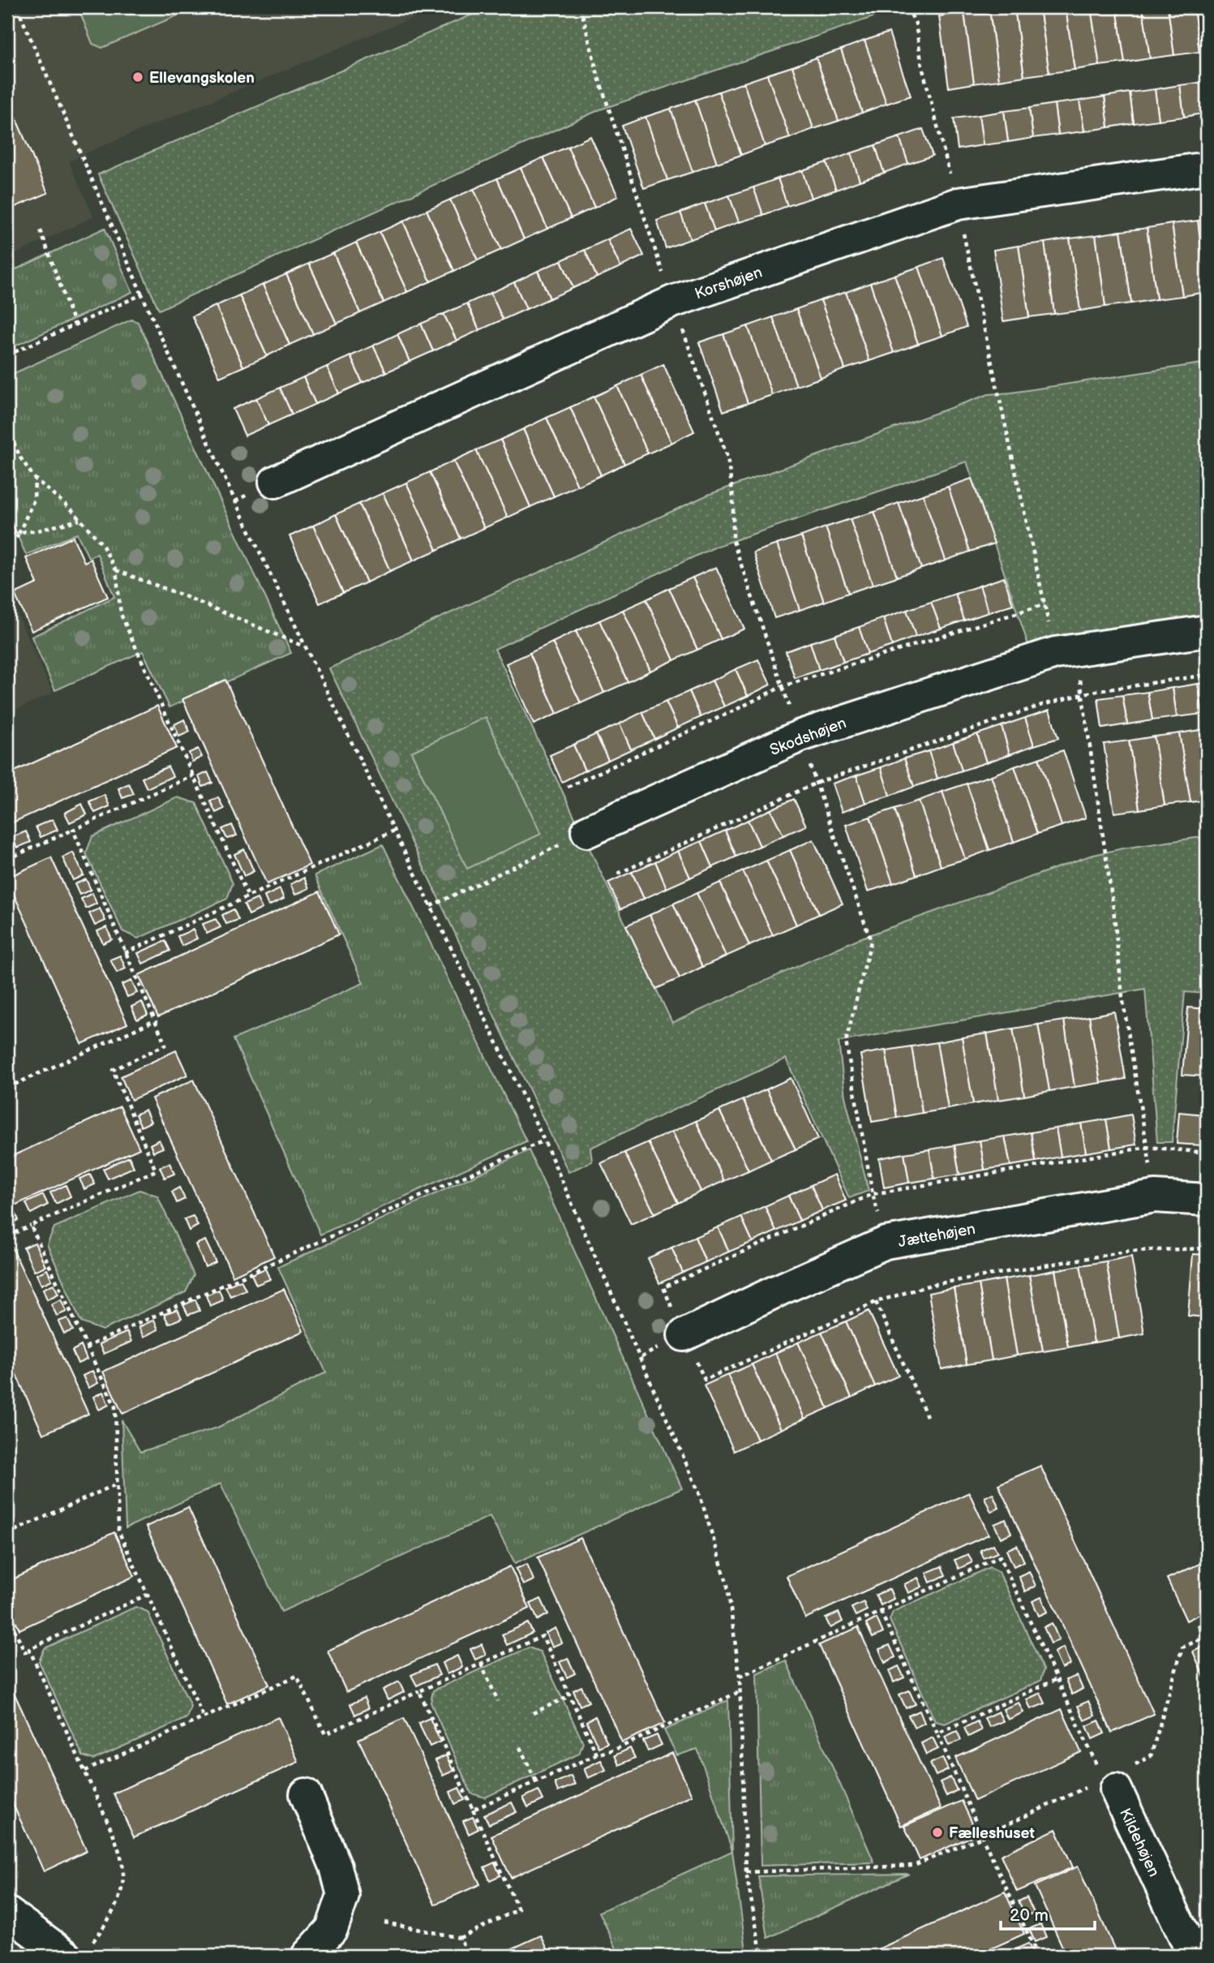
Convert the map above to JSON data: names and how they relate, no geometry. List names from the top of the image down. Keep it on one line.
{"streets":{"street":["Korshøjen","Skodshøjen","Jættehøjen","Kildehøjen"]},"places":["Ellevangskolen","Fælleshuset"],"scale_bar":"20 m"}
